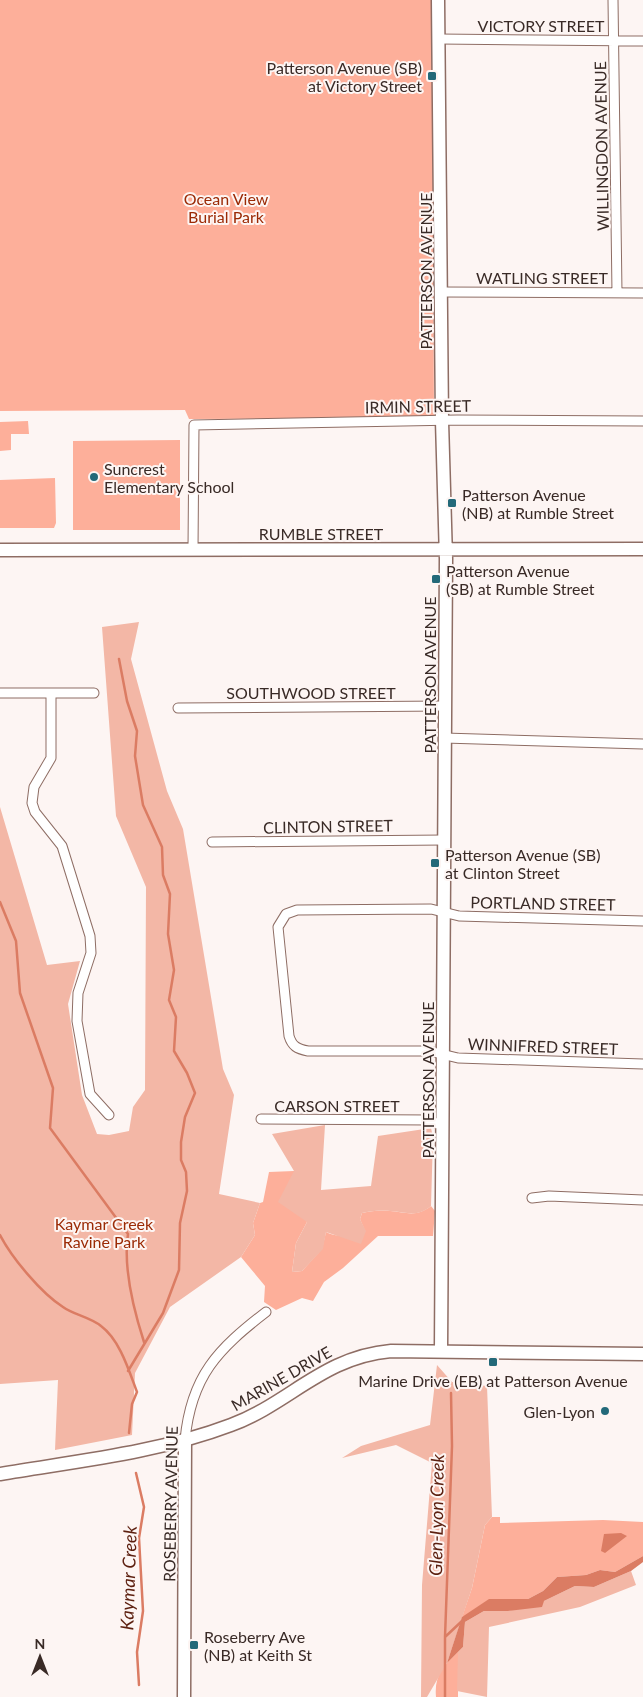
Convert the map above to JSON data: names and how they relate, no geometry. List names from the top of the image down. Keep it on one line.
{"streets":{"street":["VICTORY STREET","WILLINGDON AVENUE","PATTERSON AVENUE","WATLING STREET","IRMIN STREET","RUMBLE STREET","SOUTHWOOD STREET","CLINTON STREET","PORTLAND STREET","WINNIFRED STREET","CARSON STREET","MARINE DRIVE","ROSEBERRY AVENUE"]},"crossings":[["VICTORY STREET","WILLINGDON AVENUE"],["VICTORY STREET","PATTERSON AVENUE"],["WILLINGDON AVENUE","WATLING STREET"],["PATTERSON AVENUE","WATLING STREET"],["PATTERSON AVENUE","IRMIN STREET"],["PATTERSON AVENUE","RUMBLE STREET"],["PATTERSON AVENUE","SOUTHWOOD STREET"],["PATTERSON AVENUE","CLINTON STREET"],["PATTERSON AVENUE","PORTLAND STREET"],["PATTERSON AVENUE","WINNIFRED STREET"],["PATTERSON AVENUE","CARSON STREET"],["PATTERSON AVENUE","MARINE DRIVE"],["IRMIN STREET","RUMBLE STREET"],["PORTLAND STREET","WINNIFRED STREET"],["MARINE DRIVE","ROSEBERRY AVENUE"]],"water":["Glen-Lyon Creek","Kaymar Creek"],"parks":["Ocean View Burial Park","Kaymar Creek Ravine Park"],"places":{"transit":["Patterson Avenue (SB) at Victory Street","Patterson Avenue (NB) at Rumble Street","Patterson Avenue (SB) at Rumble Street","Patterson Avenue (SB) at Clinton Street","Marine Drive (EB) at Patterson Avenue","Roseberry Ave (NB) at Keith St"],"other":["Suncrest Elementary School","Glen-Lyon"]},"north":"top"}
